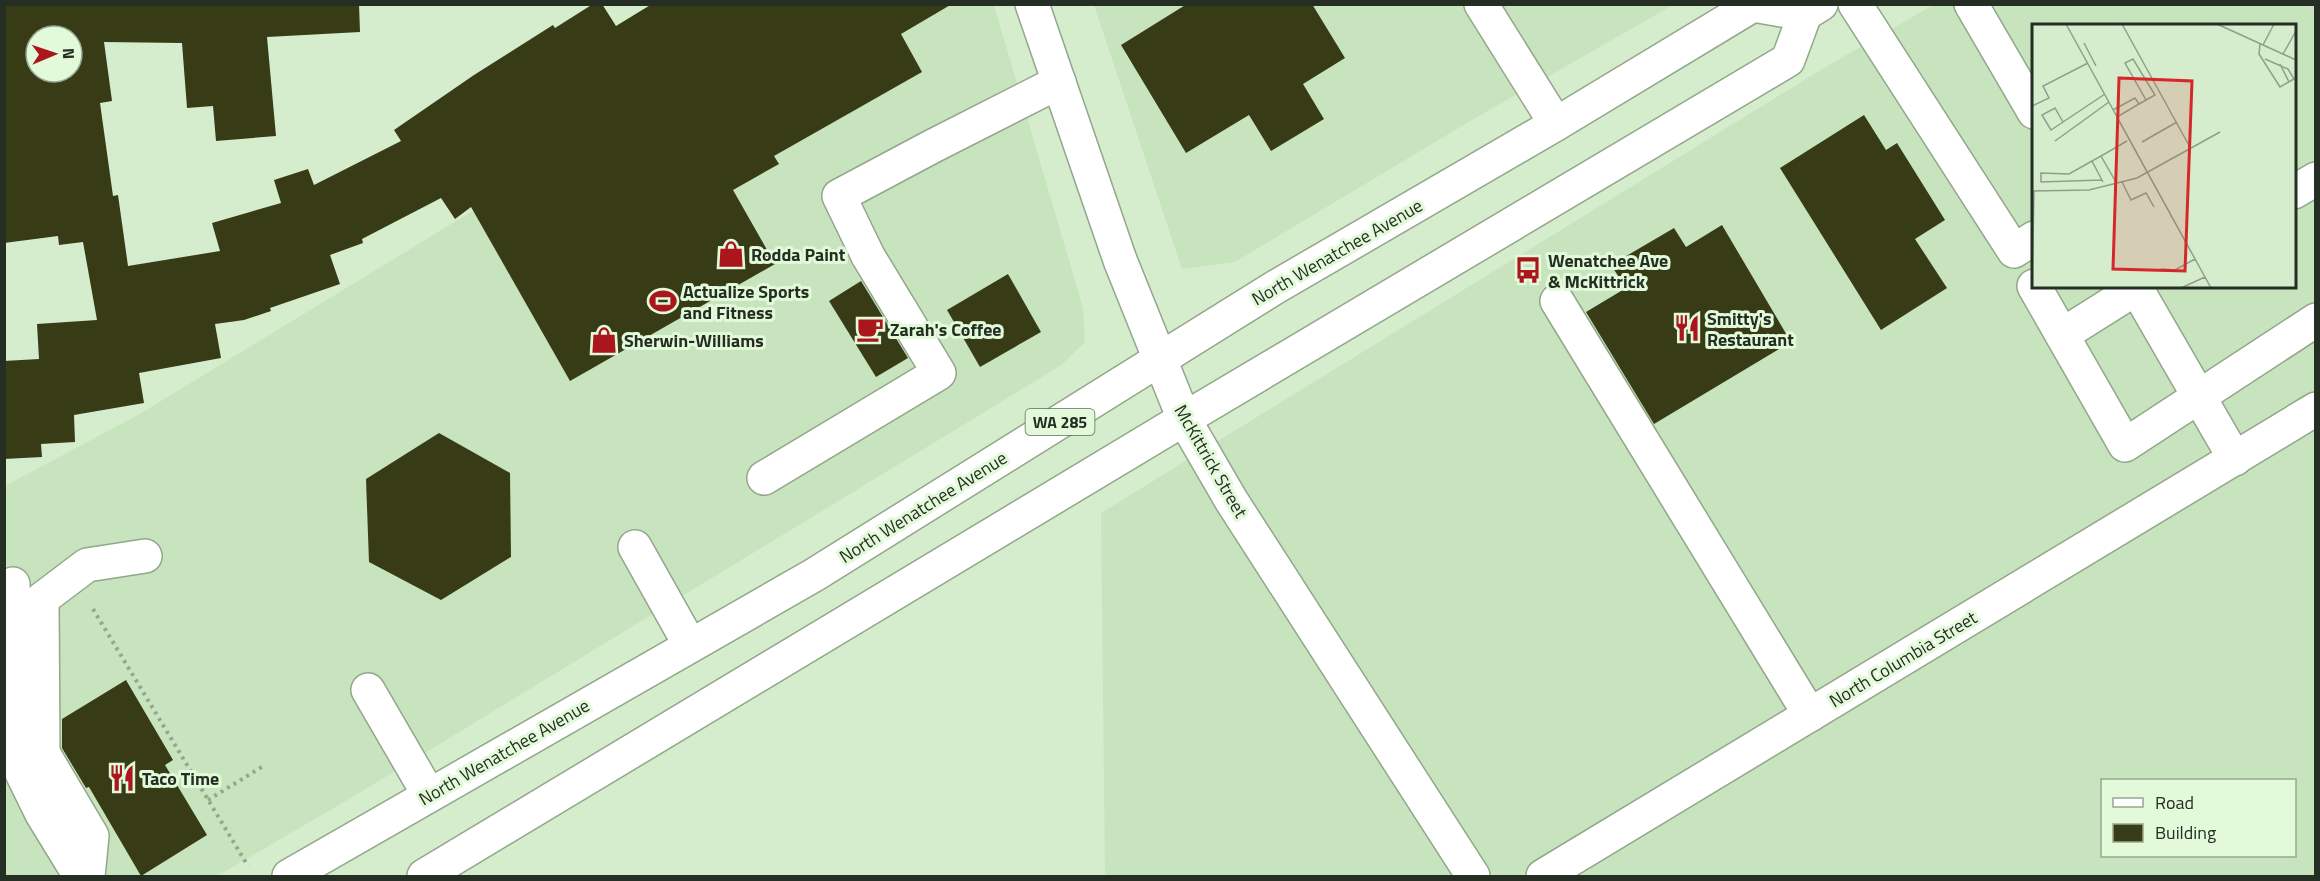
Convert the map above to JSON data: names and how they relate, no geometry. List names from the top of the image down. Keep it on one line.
{"streets":{"main road":["North Wenatchee Avenue","WA 285","McKittrick Street","North Columbia Street"]},"crossings":[["North Wenatchee Avenue","McKittrick Street"]],"places":{"shop":["Rodda Paint","Sherwin-Williams"],"bus stop":["Wenatchee Ave & McKittrick"],"sports":["Actualize Sports and Fitness"],"restaurant":["Smitty's Restaurant","Taco Time"],"cafe":["Zarah's Coffee"]},"legend":["Road","Building"],"north":"right"}
